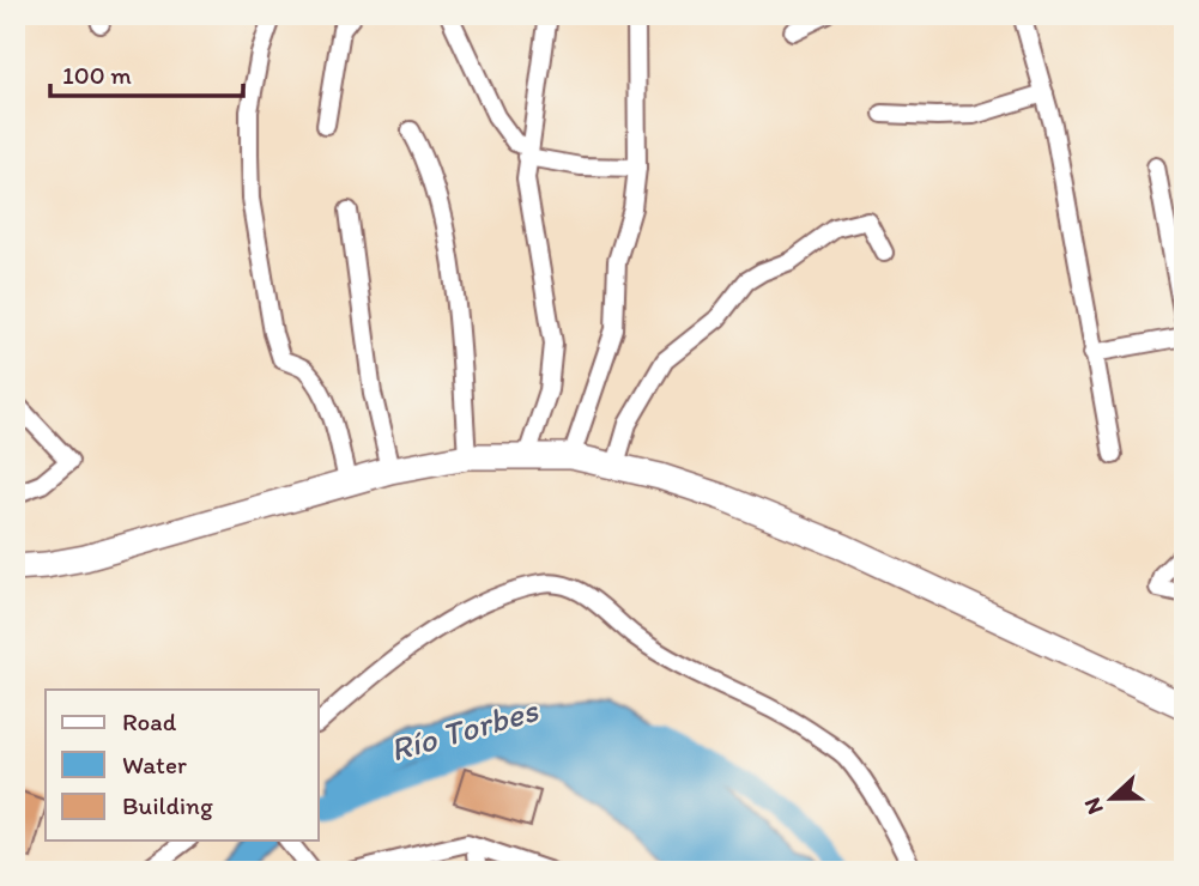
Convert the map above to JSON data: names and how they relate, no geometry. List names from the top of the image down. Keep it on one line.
{"water":["Río Torbes"],"legend":["Road","Water","Building"],"scale_bar":"100 m","north":"left"}
